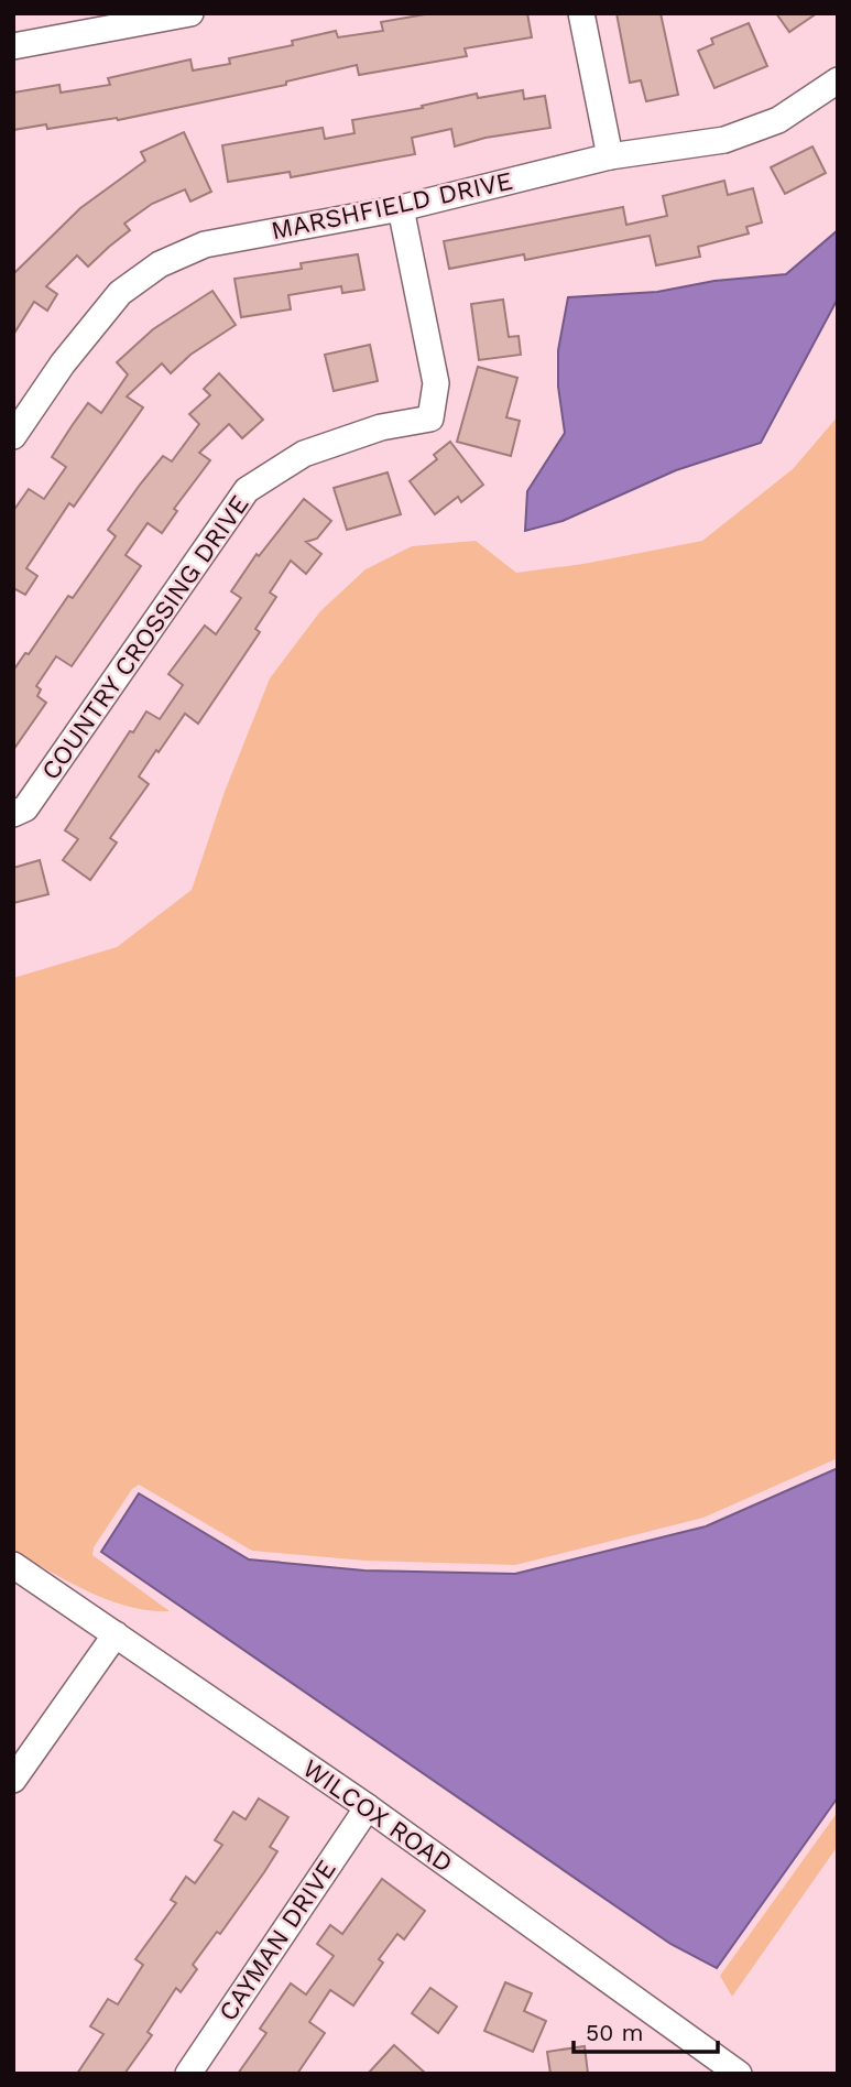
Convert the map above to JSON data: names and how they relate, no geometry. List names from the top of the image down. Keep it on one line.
{"streets":{"street":["MARSHFIELD DRIVE","COUNTRY CROSSING DRIVE","WILCOX ROAD","CAYMAN DRIVE"]},"crossings":[["MARSHFIELD DRIVE","COUNTRY CROSSING DRIVE"],["WILCOX ROAD","CAYMAN DRIVE"]],"scale_bar":"50 m"}
